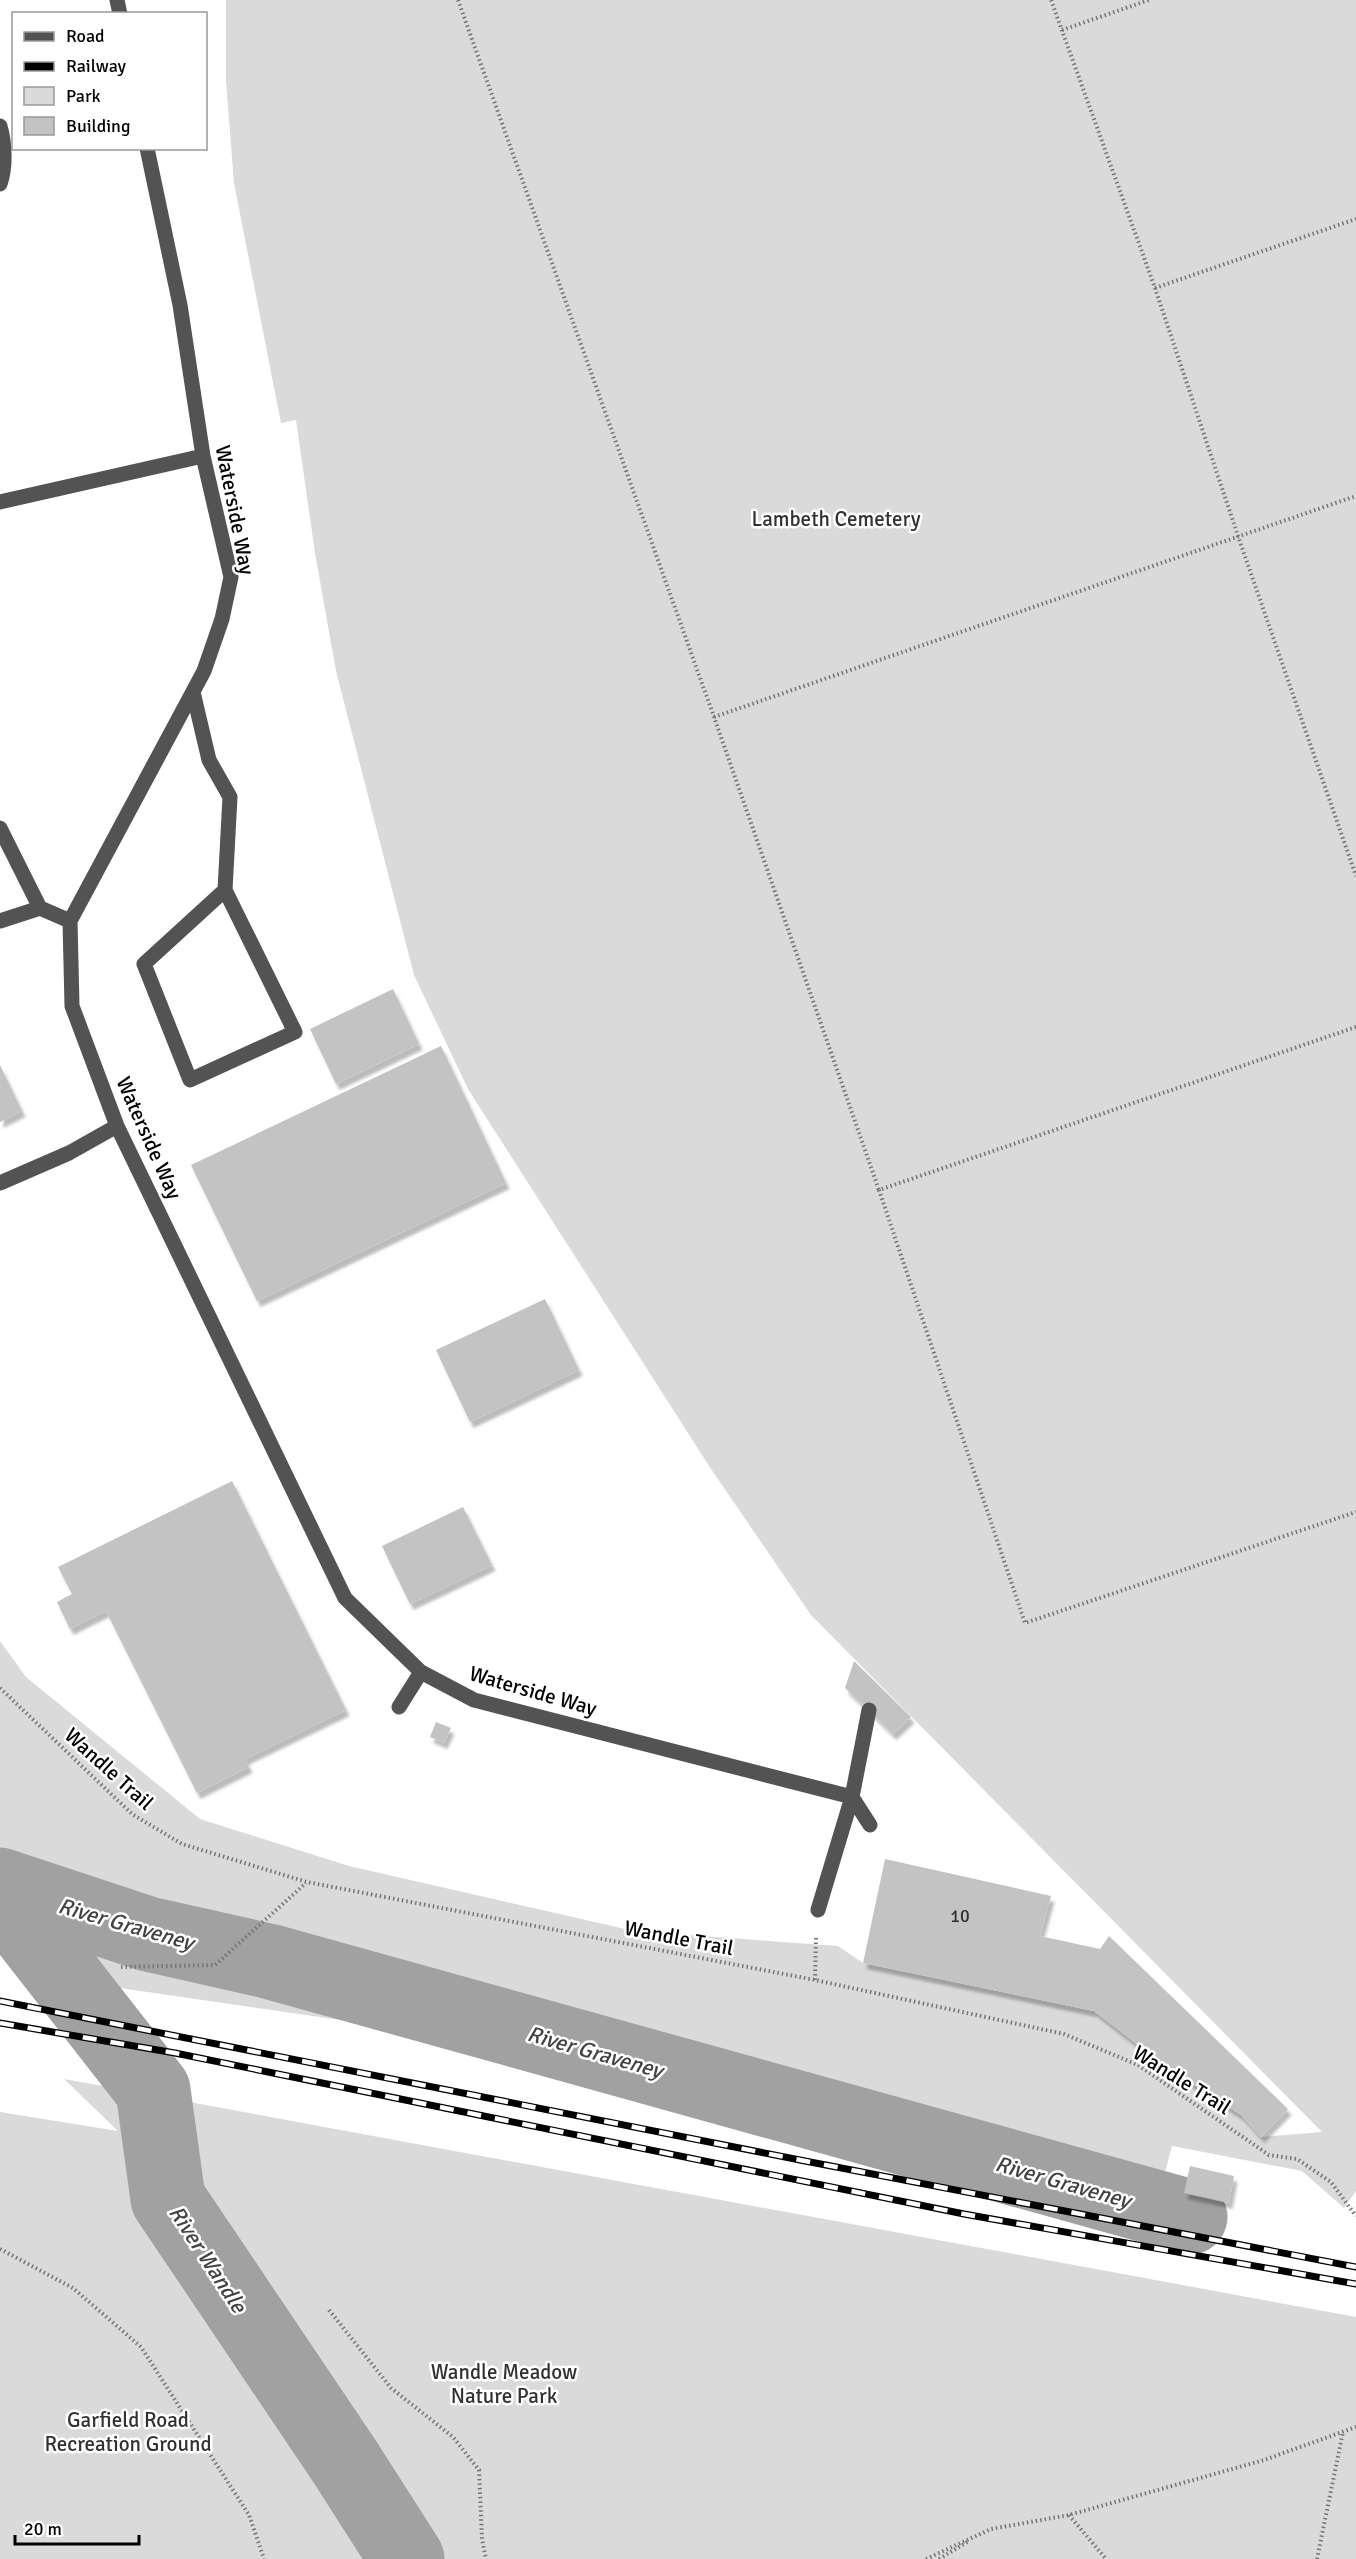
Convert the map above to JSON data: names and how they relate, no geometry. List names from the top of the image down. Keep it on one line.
{"streets":{"street":["Waterside Way"],"path":["Wandle Trail"]},"water":["River Graveney","River Wandle"],"parks":["Lambeth Cemetery","Wandle Meadow Nature Park","Garfield Road Recreation Ground"],"house_numbers":["10"],"legend":["Road","Railway","Park","Building"],"scale_bar":"20 m"}
